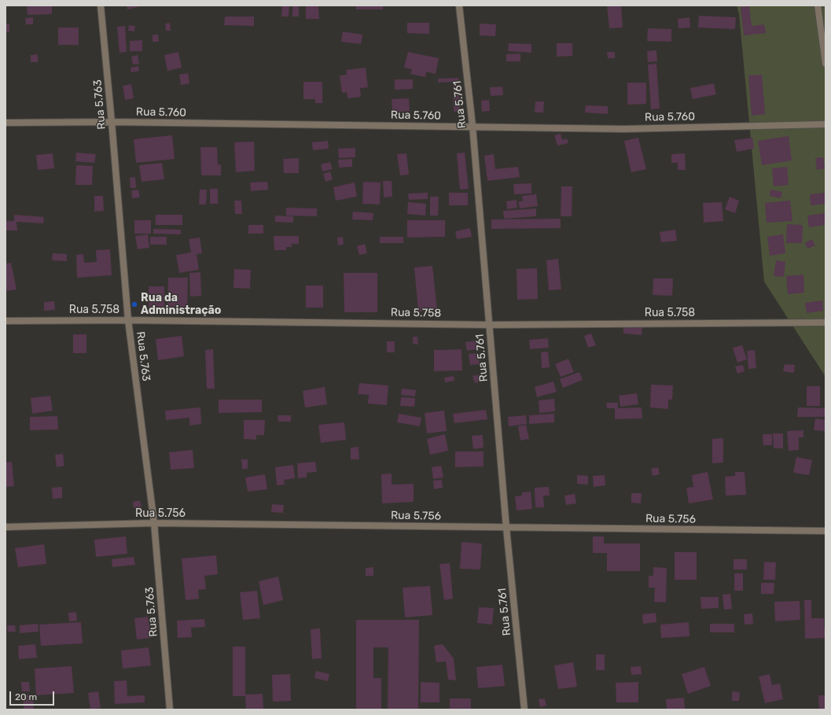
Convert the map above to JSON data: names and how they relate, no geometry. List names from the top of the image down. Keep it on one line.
{"streets":{"street":["Rua 5.763","Rua 5.761","Rua 5.760","Rua 5.758","Rua 5.756"]},"crossings":[["Rua 5.763","Rua 5.760"],["Rua 5.763","Rua 5.758"],["Rua 5.763","Rua 5.756"],["Rua 5.761","Rua 5.760"],["Rua 5.761","Rua 5.758"],["Rua 5.761","Rua 5.756"]],"places":["Rua da Administração"],"scale_bar":"20 m"}
